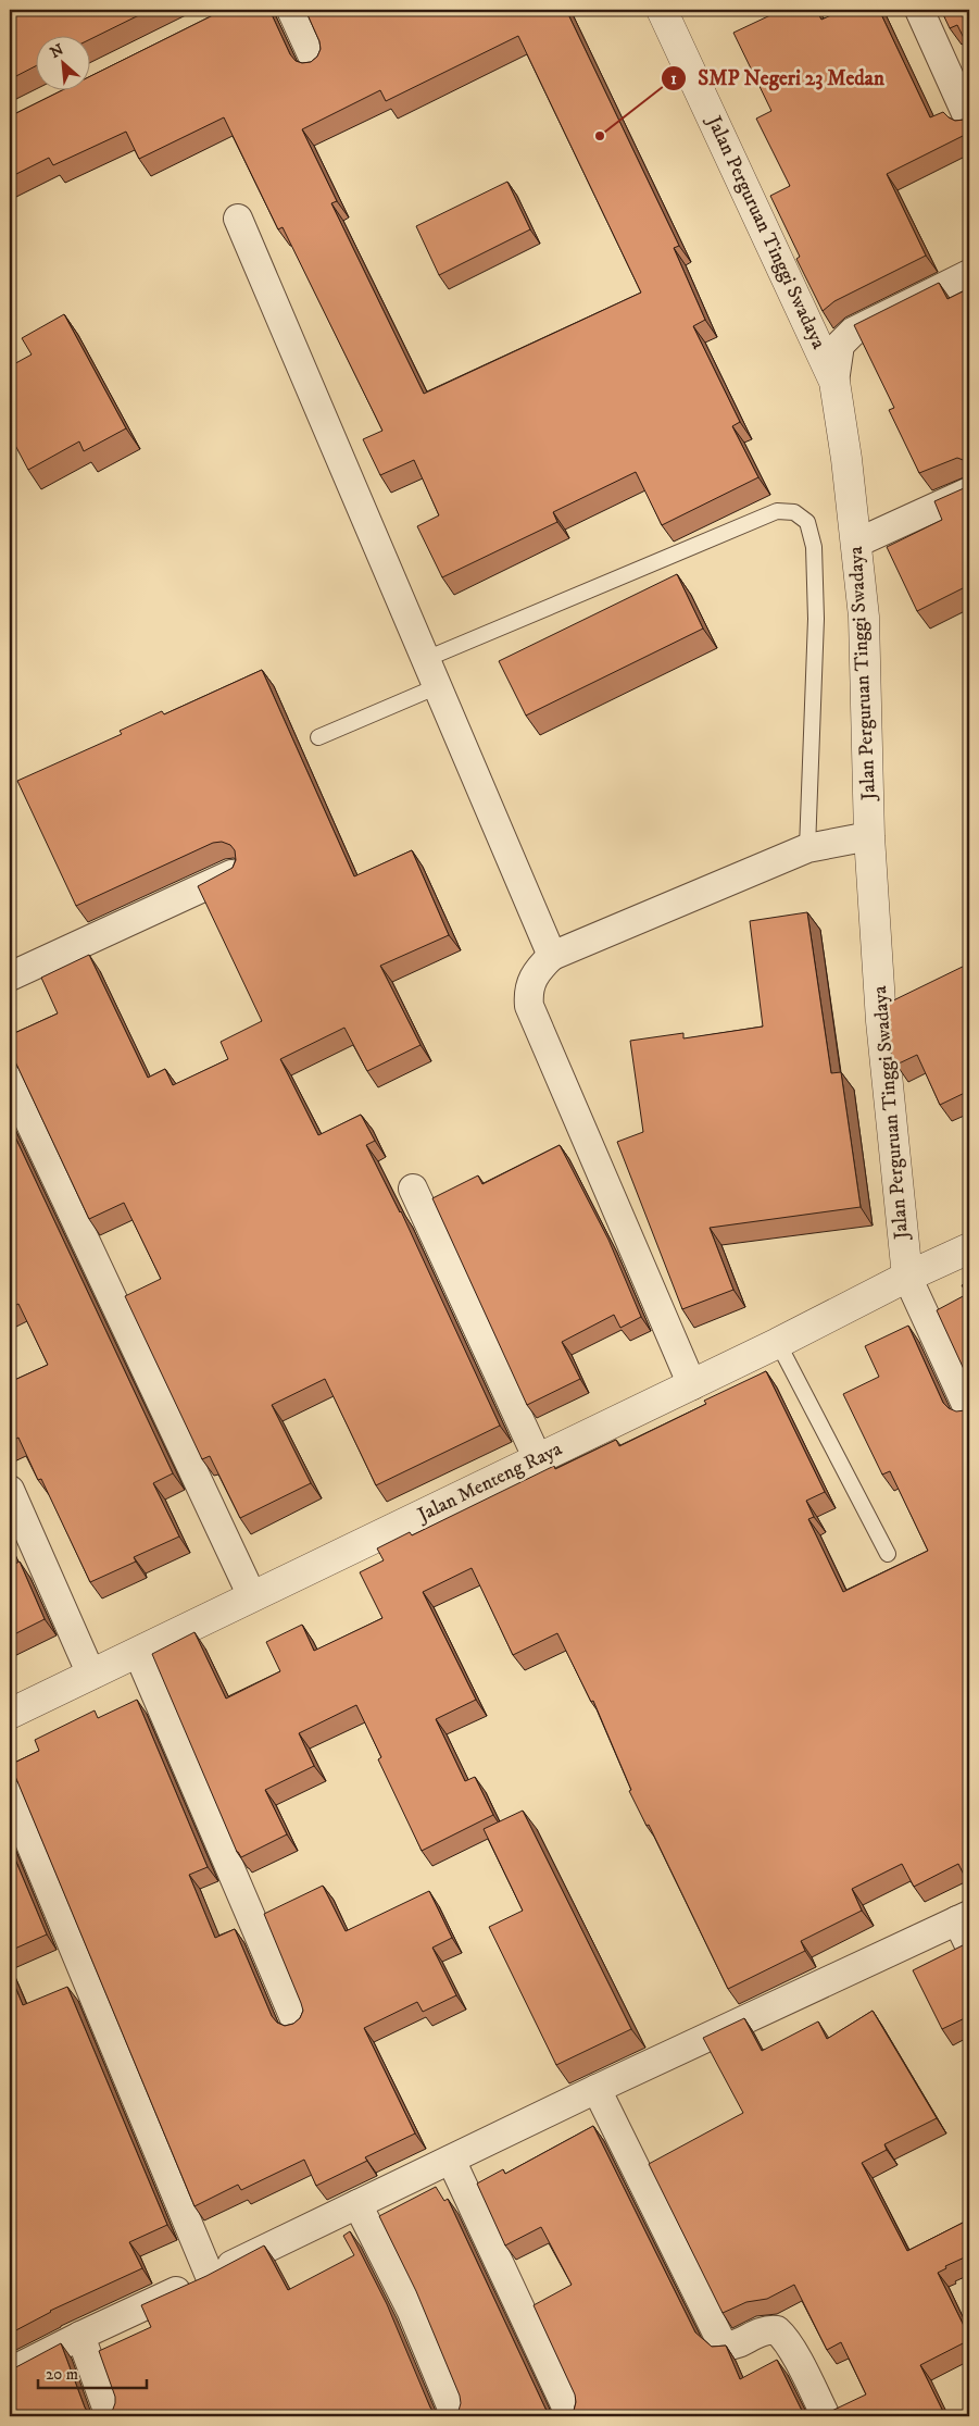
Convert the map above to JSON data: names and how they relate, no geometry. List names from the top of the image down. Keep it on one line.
{"streets":{"street":["Jalan Perguruan Tinggi Swadaya","Jalan Menteng Raya"]},"crossings":[["Jalan Perguruan Tinggi Swadaya","Jalan Menteng Raya"]],"places":["SMP Negeri 23 Medan"],"scale_bar":"20 m","north":"top left"}
